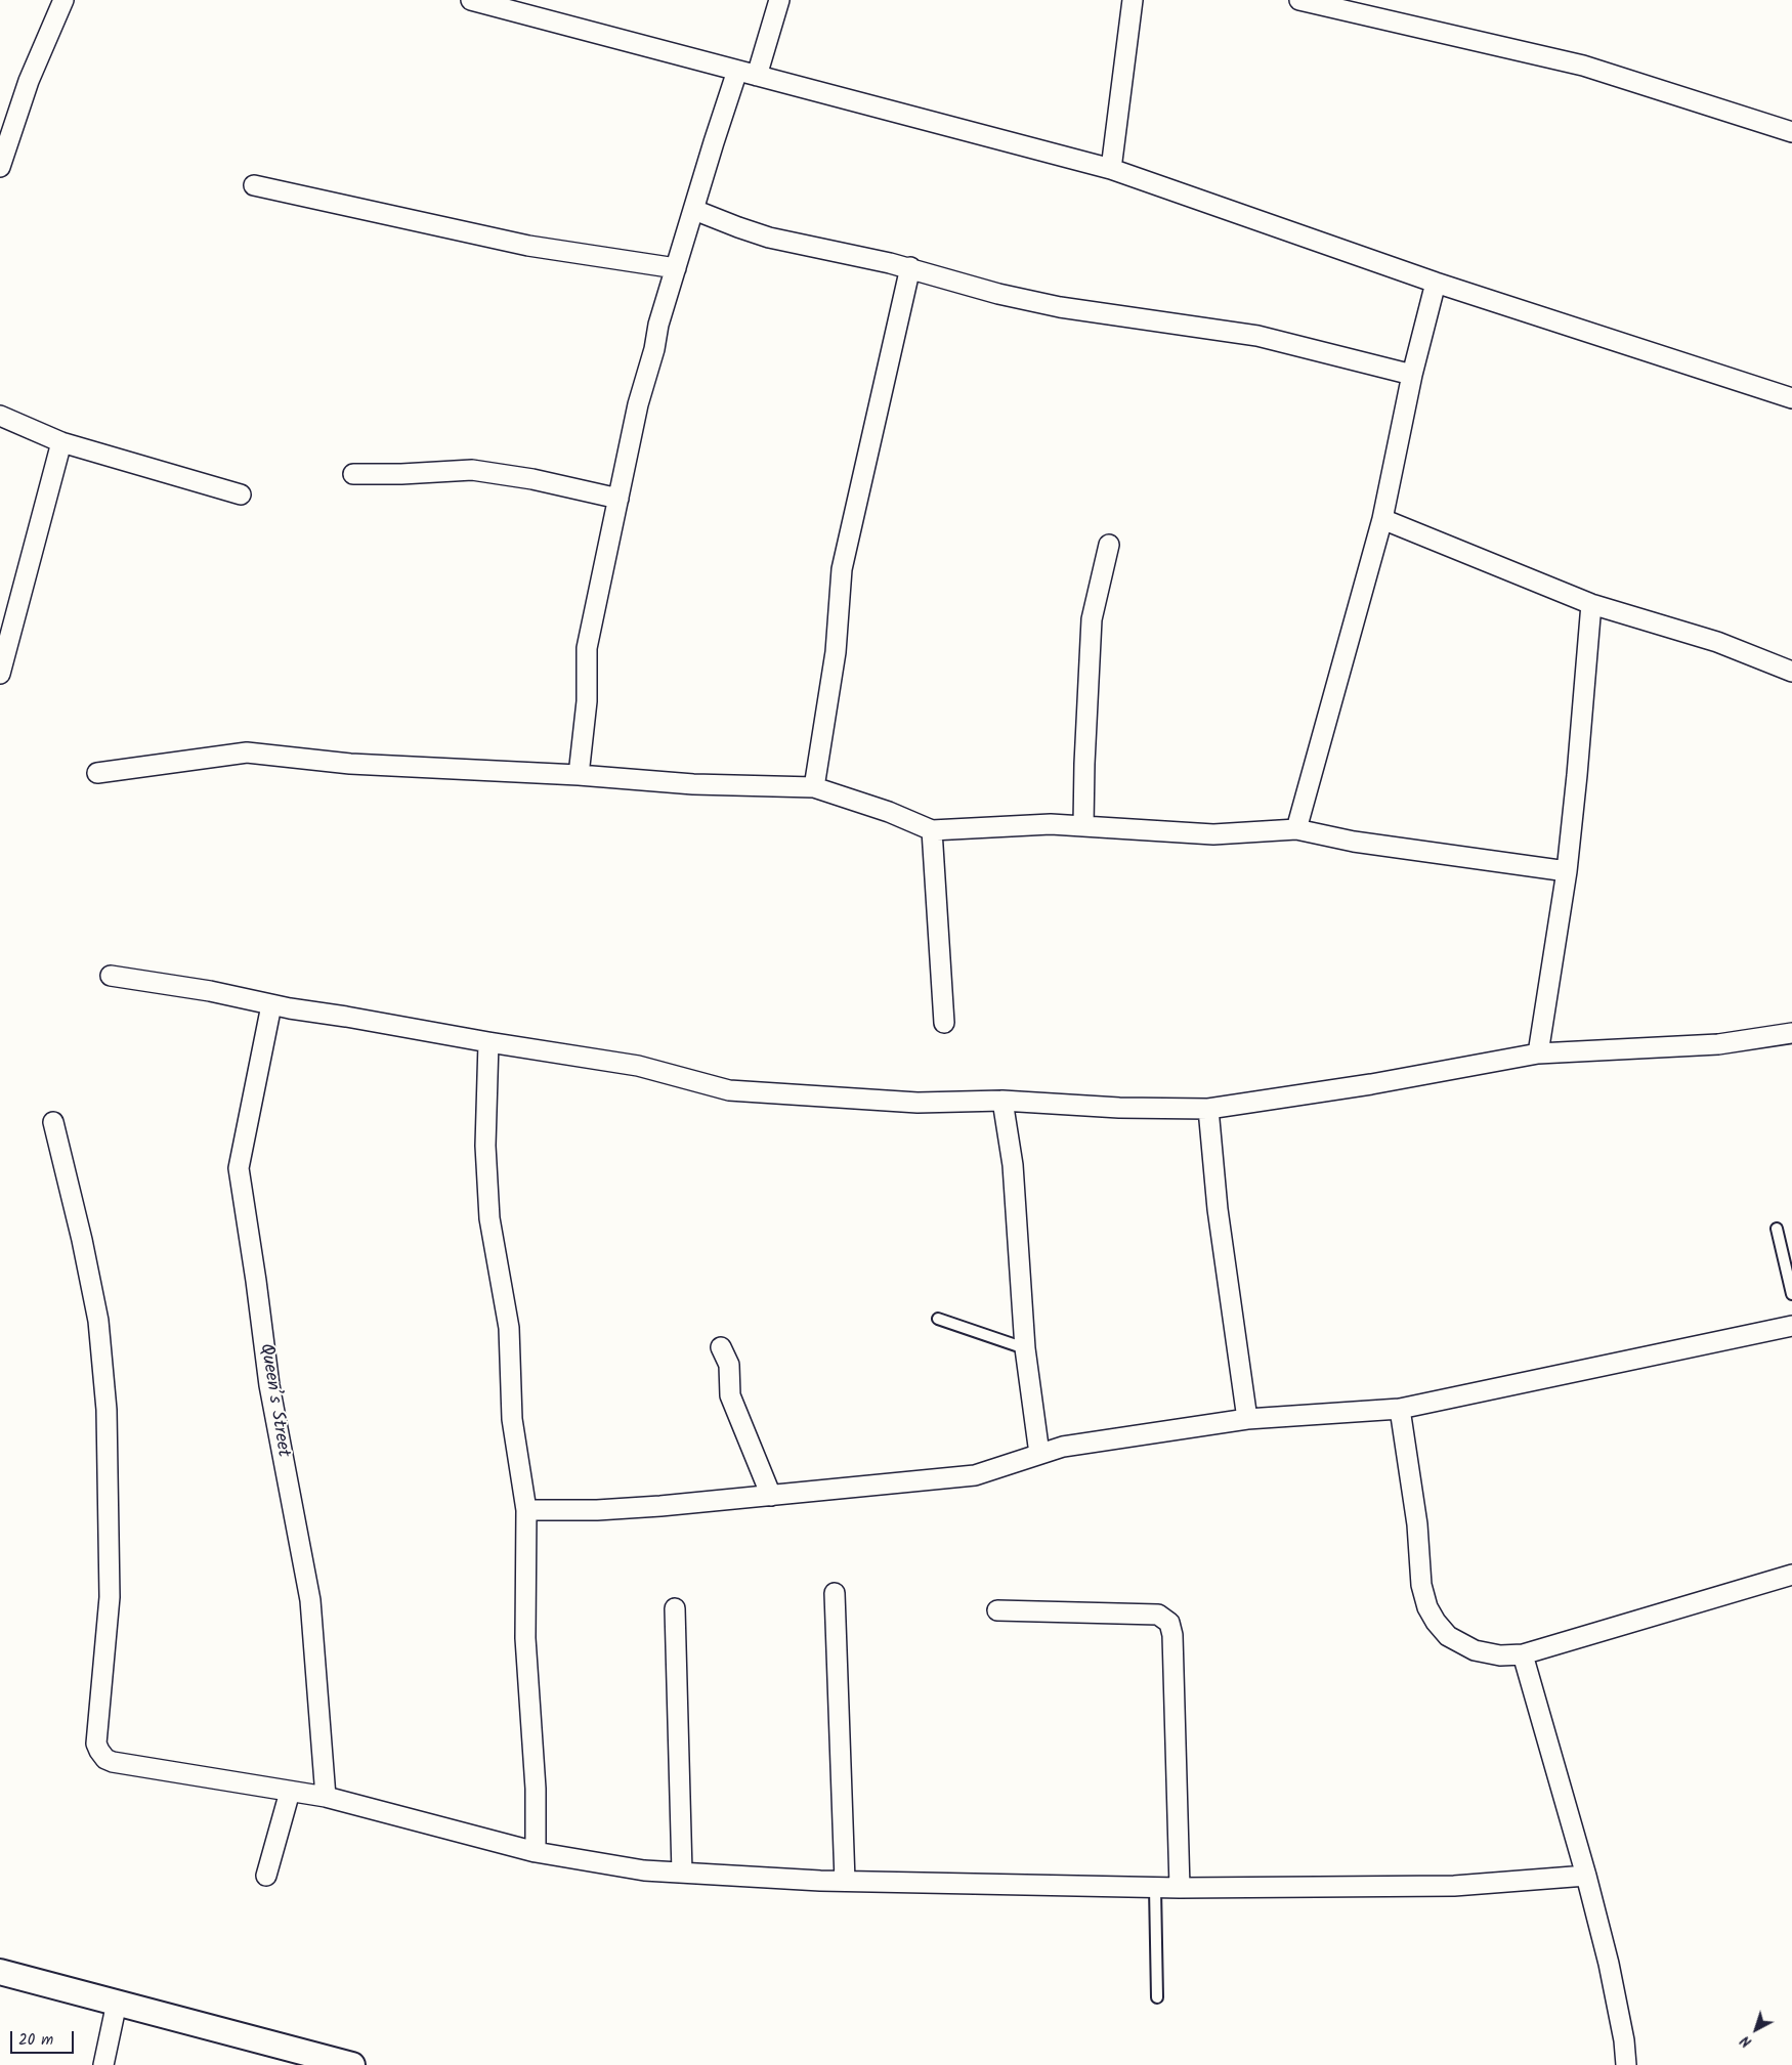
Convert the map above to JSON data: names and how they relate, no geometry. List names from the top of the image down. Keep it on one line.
{"streets":{"street":["Queen’s Street"]},"scale_bar":"20 m","north":"bottom left"}
